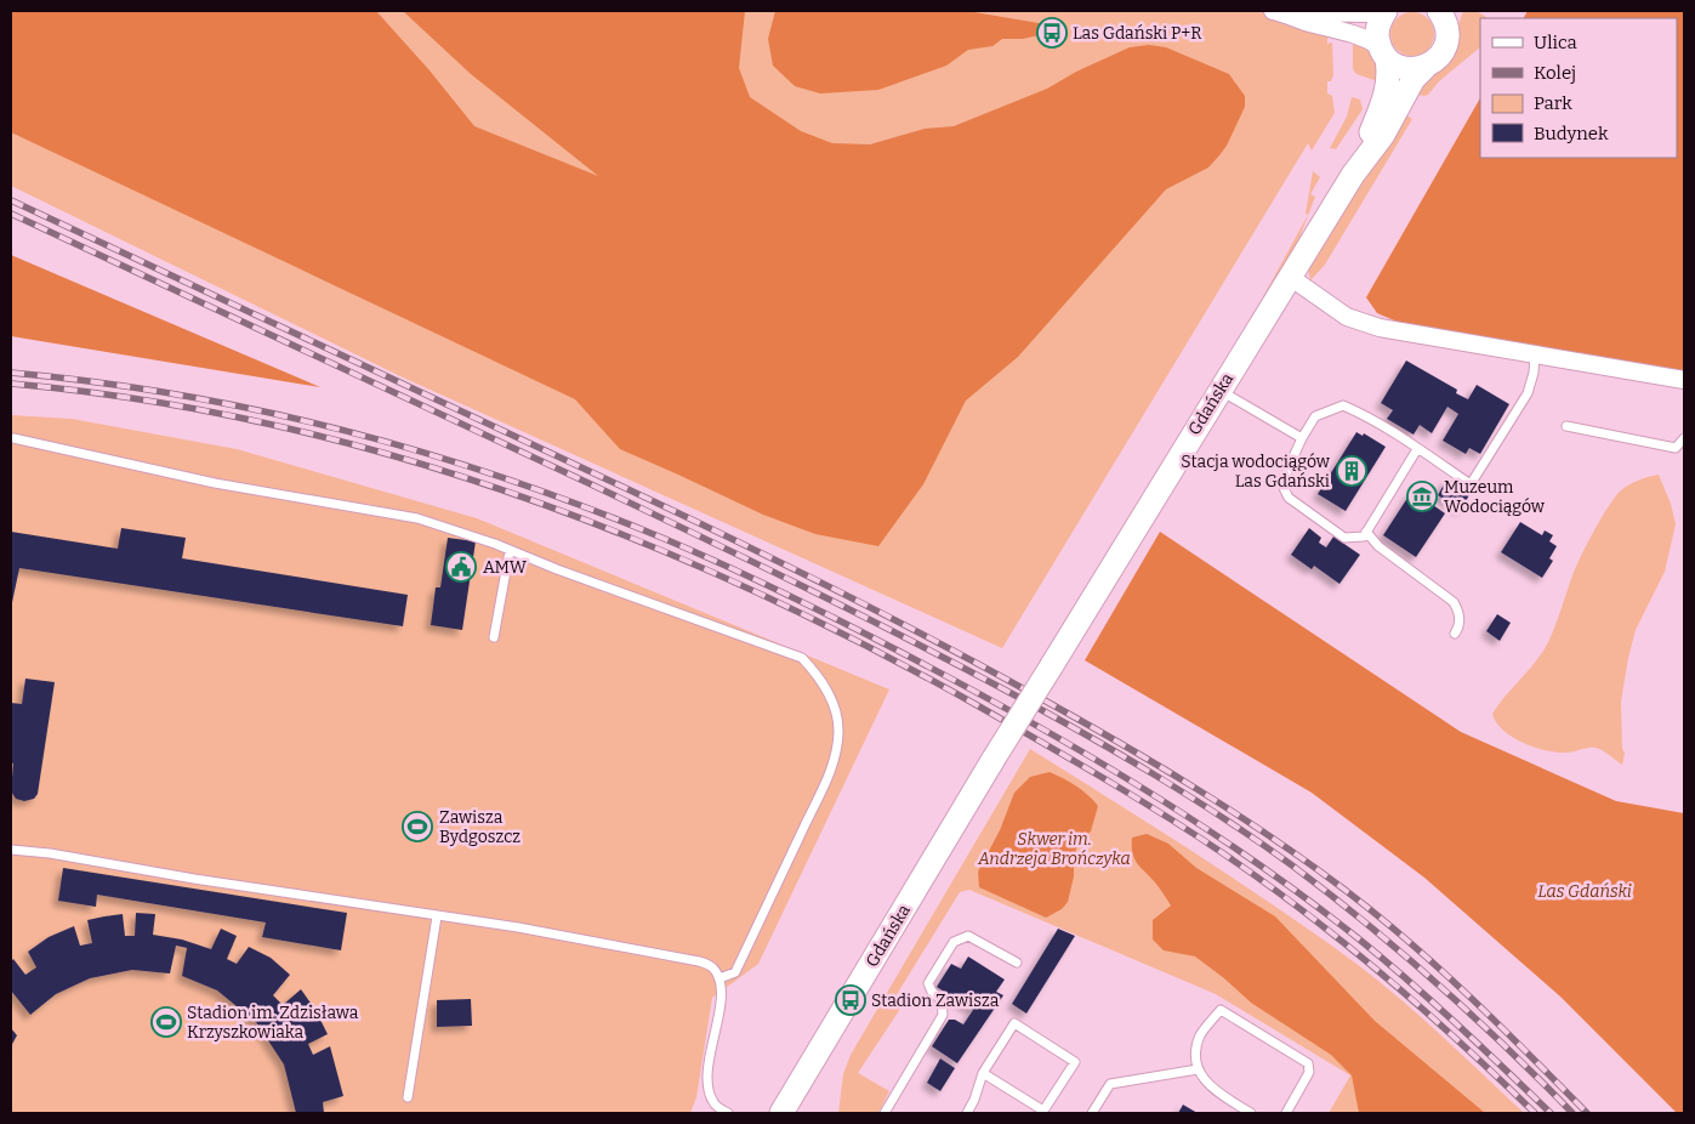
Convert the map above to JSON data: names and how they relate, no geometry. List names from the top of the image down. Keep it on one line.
{"streets":{"main road":["Gdańska"]},"parks":["Skwer im. Andrzeja Brończyka","Las Gdański"],"places":{"bus stop":["Las Gdański P+R","Stadion Zawisza"],"building":["Stacja wodociągów Las Gdański"],"museum":["Muzeum Wodociągów"],"public building":["AMW"],"sports":["Zawisza Bydgoszcz","Stadion im. Zdzisława Krzyszkowiaka"]},"legend":["Ulica","Kolej","Park","Budynek"]}
